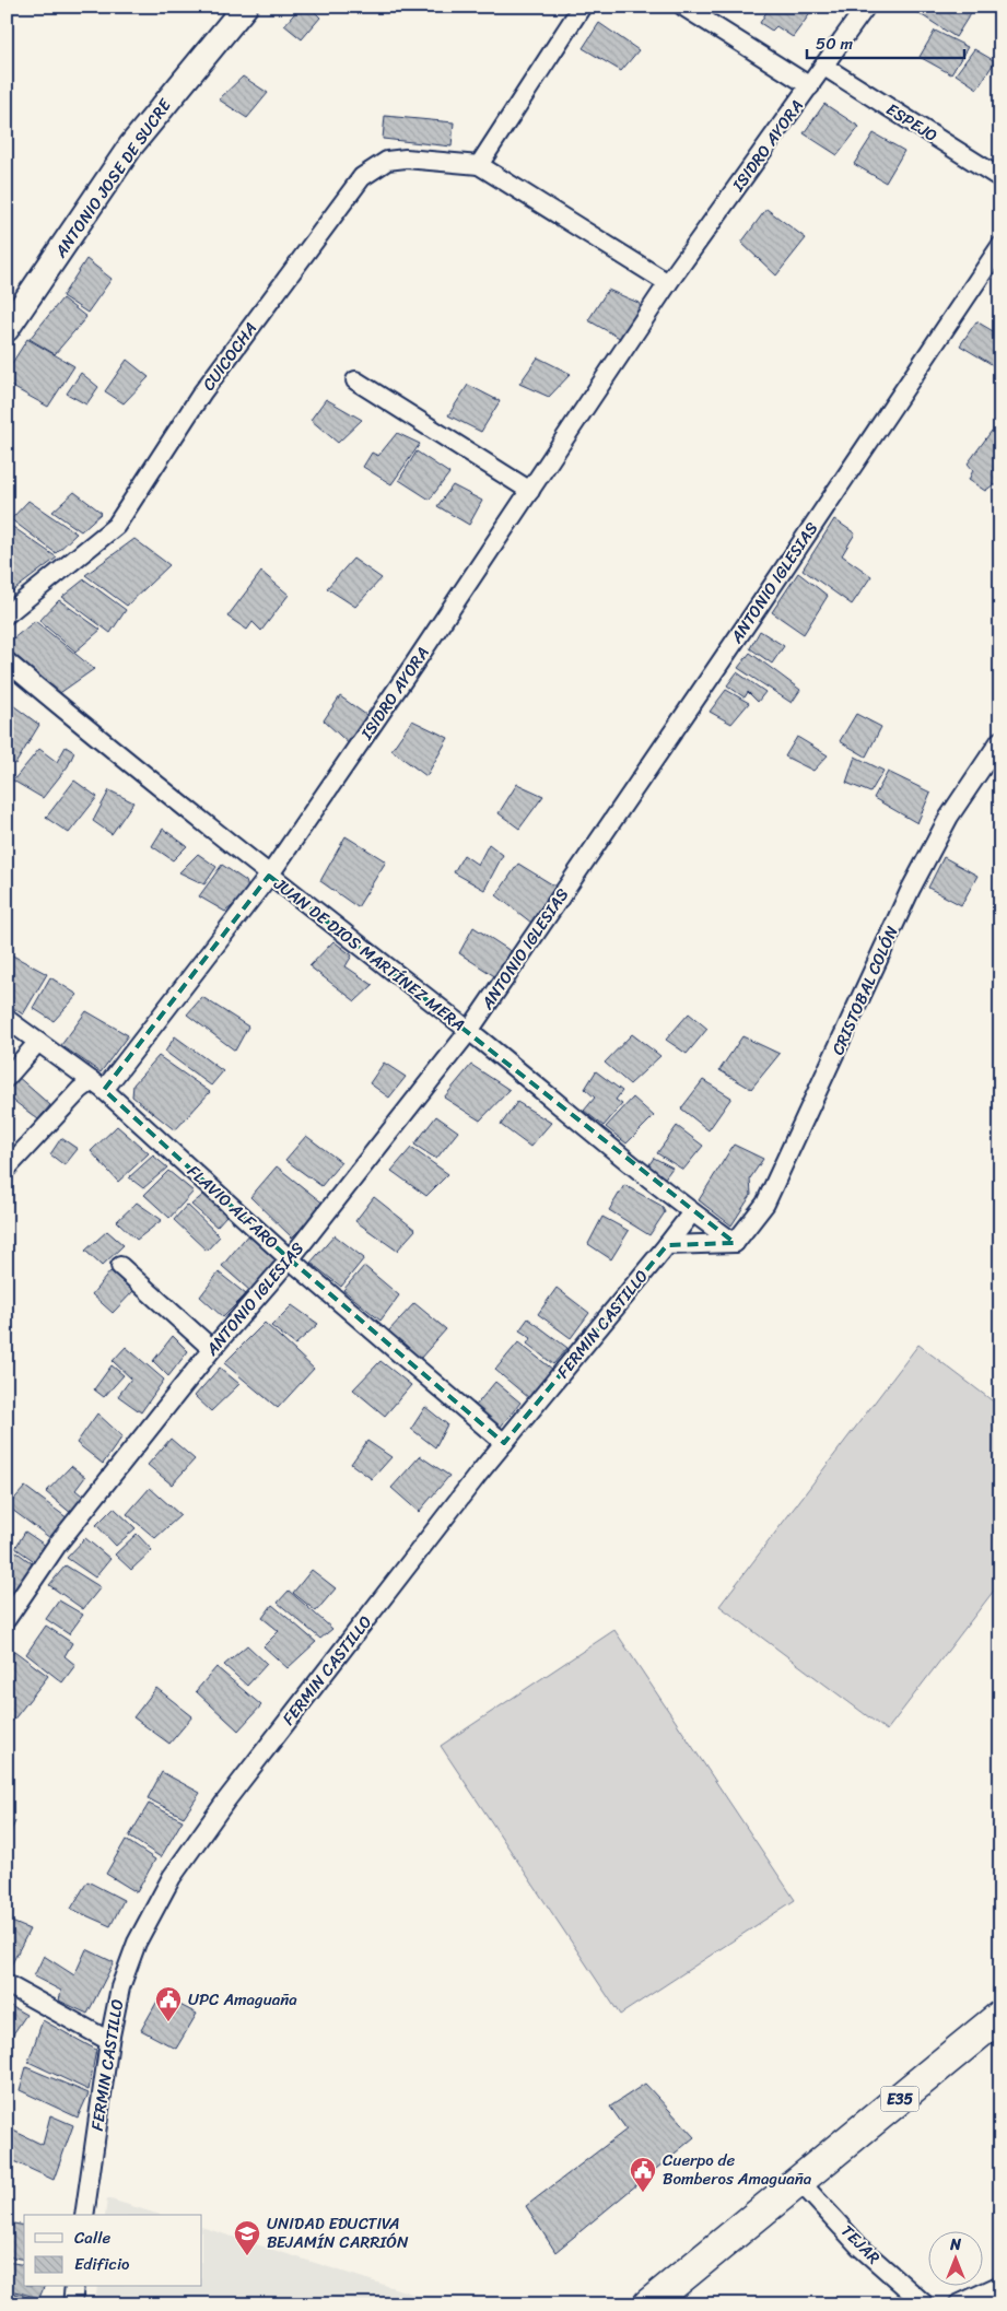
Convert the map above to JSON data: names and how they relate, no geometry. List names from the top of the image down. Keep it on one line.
{"streets":{"highway":["E35"],"street":["ESPEJO","ISIDRO AYORA","ANTONIO JOSE DE SUCRE","CUICOCHA","ANTONIO IGLESIAS","JUAN DE DIOS MARTÍNEZ MERA","CRISTOBAL COLÓN","FLAVIO ALFARO","FERMIN CASTILLO","TEJAR"]},"crossings":[["ESPEJO","ISIDRO AYORA"],["ISIDRO AYORA","JUAN DE DIOS MARTÍNEZ MERA"],["ISIDRO AYORA","FLAVIO ALFARO"],["ANTONIO IGLESIAS","JUAN DE DIOS MARTÍNEZ MERA"],["ANTONIO IGLESIAS","FLAVIO ALFARO"],["JUAN DE DIOS MARTÍNEZ MERA","CRISTOBAL COLÓN"],["JUAN DE DIOS MARTÍNEZ MERA","FERMIN CASTILLO"],["FLAVIO ALFARO","FERMIN CASTILLO"],["E35","TEJAR"]],"places":{"public building":["UPC Amaguaña","Cuerpo de Bomberos Amaguaña"],"school or university":["UNIDAD EDUCTIVA BEJAMÍN CARRIÓN"]},"legend":["Calle","Edificio"],"scale_bar":"50 m","north":"top"}
